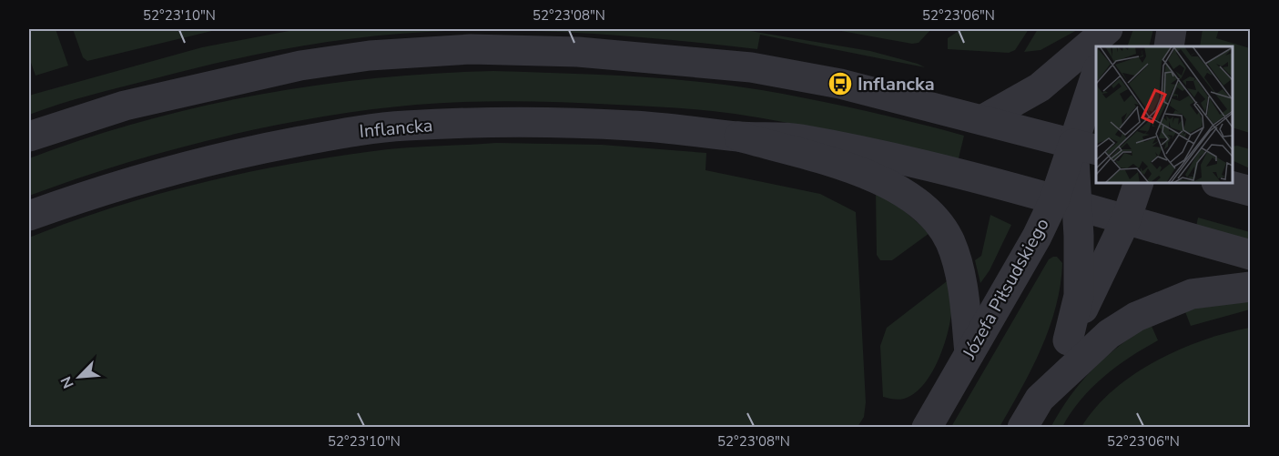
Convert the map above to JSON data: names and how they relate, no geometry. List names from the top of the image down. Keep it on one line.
{"streets":{"street":["Inflancka","Józefa Piłsudskiego"]},"crossings":[["Inflancka","Józefa Piłsudskiego"]],"places":{"bus stop":["Inflancka"]},"north":"bottom left","coordinates":["52°23'10\"N","52°23'08\"N","52°23'06\"N"]}
